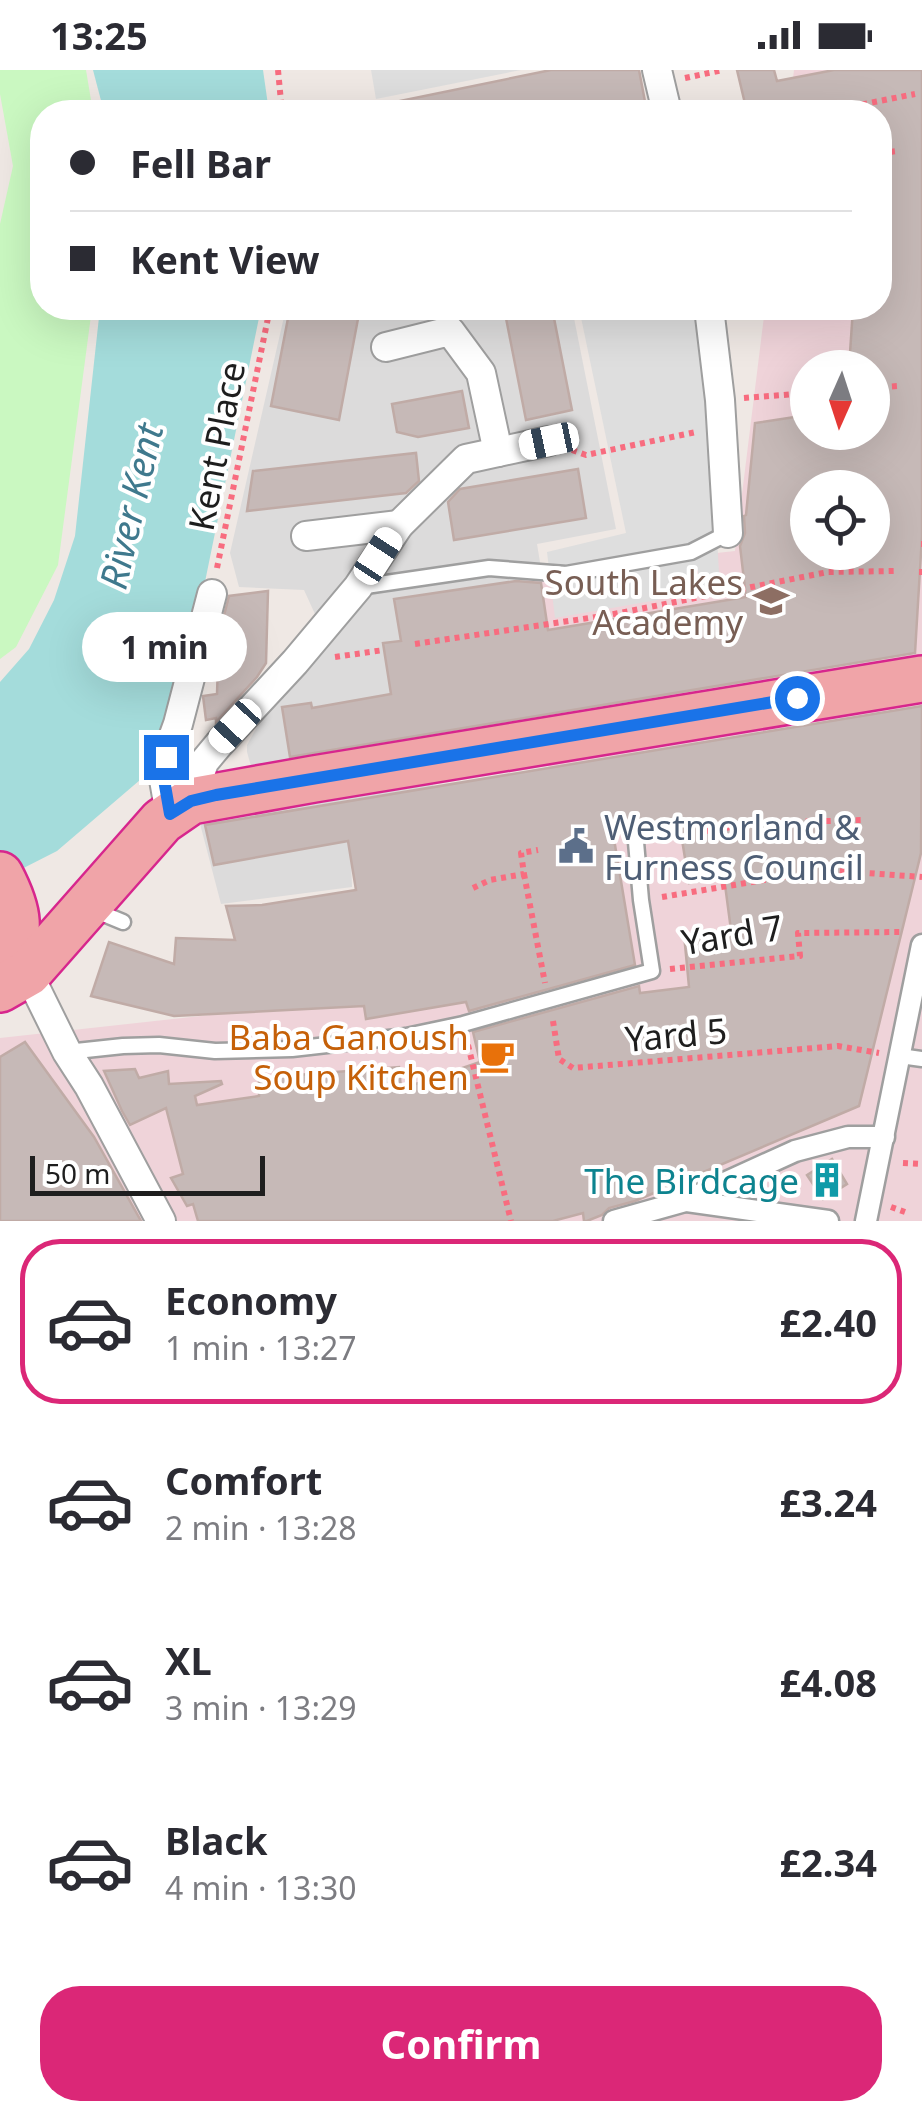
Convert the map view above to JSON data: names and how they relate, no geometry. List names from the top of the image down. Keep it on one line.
{"streets":{"path":["Kent Place","Yard 7","Yard 5"]},"water":["River Kent"],"places":{"school or university":["South Lakes Academy"],"public building":["Westmorland & Furness Council"],"cafe":["Baba Ganoush Soup Kitchen"],"building":["The Birdcage"]},"scale_bar":"50 m","north":"bottom","page":{"status":"13:25","banner":["Fell Bar","Kent View"],"bubble":"1 min","scale":"50 m","list":[{"name":"Economy","note":"1 min · 13:27","value":"£2.40"},{"name":"Comfort","note":"2 min · 13:28","value":"£3.24"},{"name":"XL","note":"3 min · 13:29","value":"£4.08"},{"name":"Black","note":"4 min · 13:30","value":"£2.34"}],"buttons":"Confirm"}}
